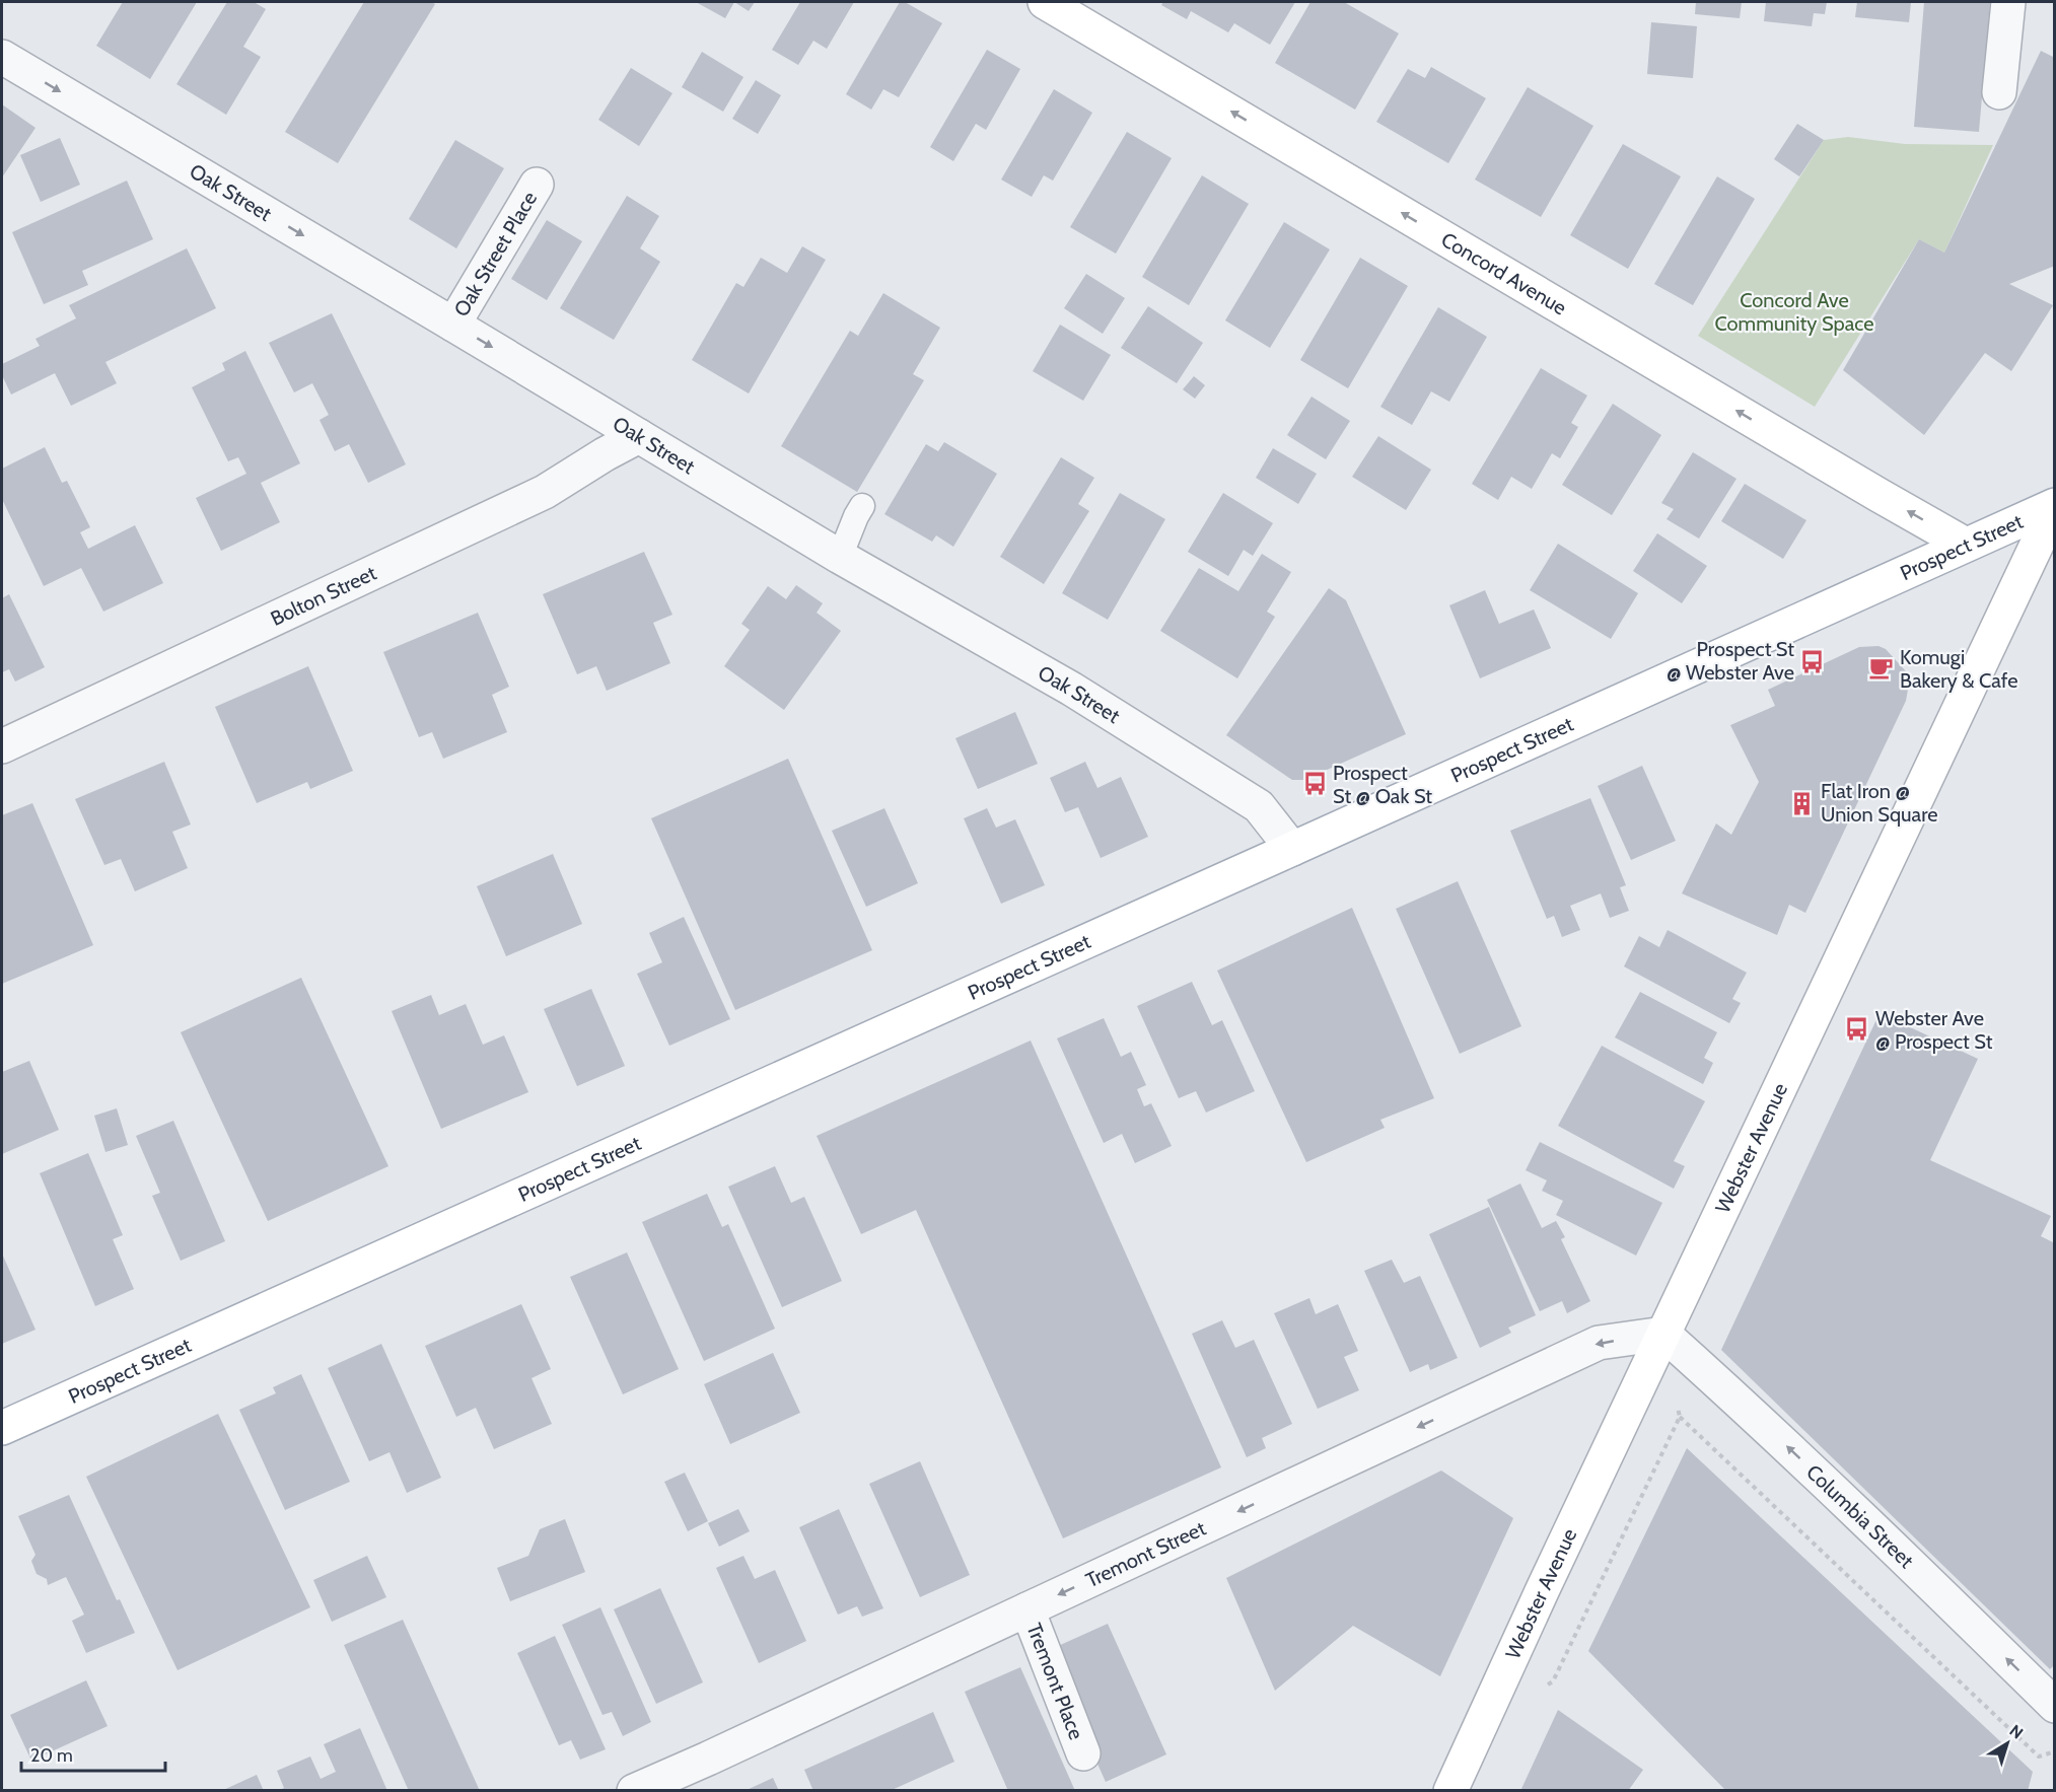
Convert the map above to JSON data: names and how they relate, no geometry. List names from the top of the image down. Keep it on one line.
{"streets":{"main road":["Concord Avenue","Prospect Street","Webster Avenue"],"street":["Oak Street","Oak Street Place","Bolton Street","Columbia Street","Tremont Street","Tremont Place"]},"crossings":[["Oak Street","Oak Street Place"],["Oak Street","Prospect Street"],["Oak Street","Bolton Street"],["Concord Avenue","Prospect Street"],["Prospect Street","Webster Avenue"],["Webster Avenue","Columbia Street"],["Webster Avenue","Tremont Street"],["Columbia Street","Tremont Street"],["Tremont Street","Tremont Place"]],"one_way":["Oak Street","Concord Avenue","Columbia Street","Tremont Street"],"parks":["Concord Ave Community Space"],"places":{"bus stop":["Prospect St @ Webster Ave","Prospect St @ Oak St","Webster Ave @ Prospect St"],"cafe":["Komugi Bakery & Cafe"],"building":["Flat Iron @ Union Square"]},"scale_bar":"20 m","north":"top right"}
